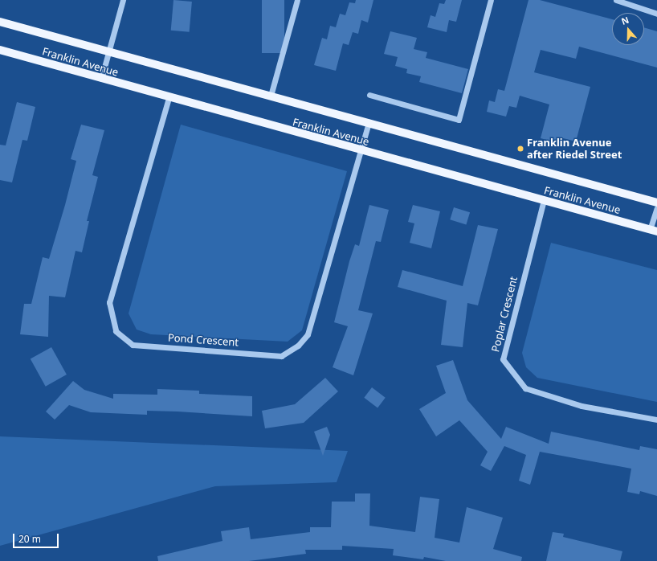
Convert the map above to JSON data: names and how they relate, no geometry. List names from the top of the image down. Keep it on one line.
{"streets":{"main road":["Franklin Avenue"],"street":["Poplar Crescent","Pond Crescent"]},"crossings":[["Franklin Avenue","Poplar Crescent"],["Franklin Avenue","Pond Crescent"]],"places":["Franklin Avenue after Riedel Street"],"scale_bar":"20 m","north":"top"}
